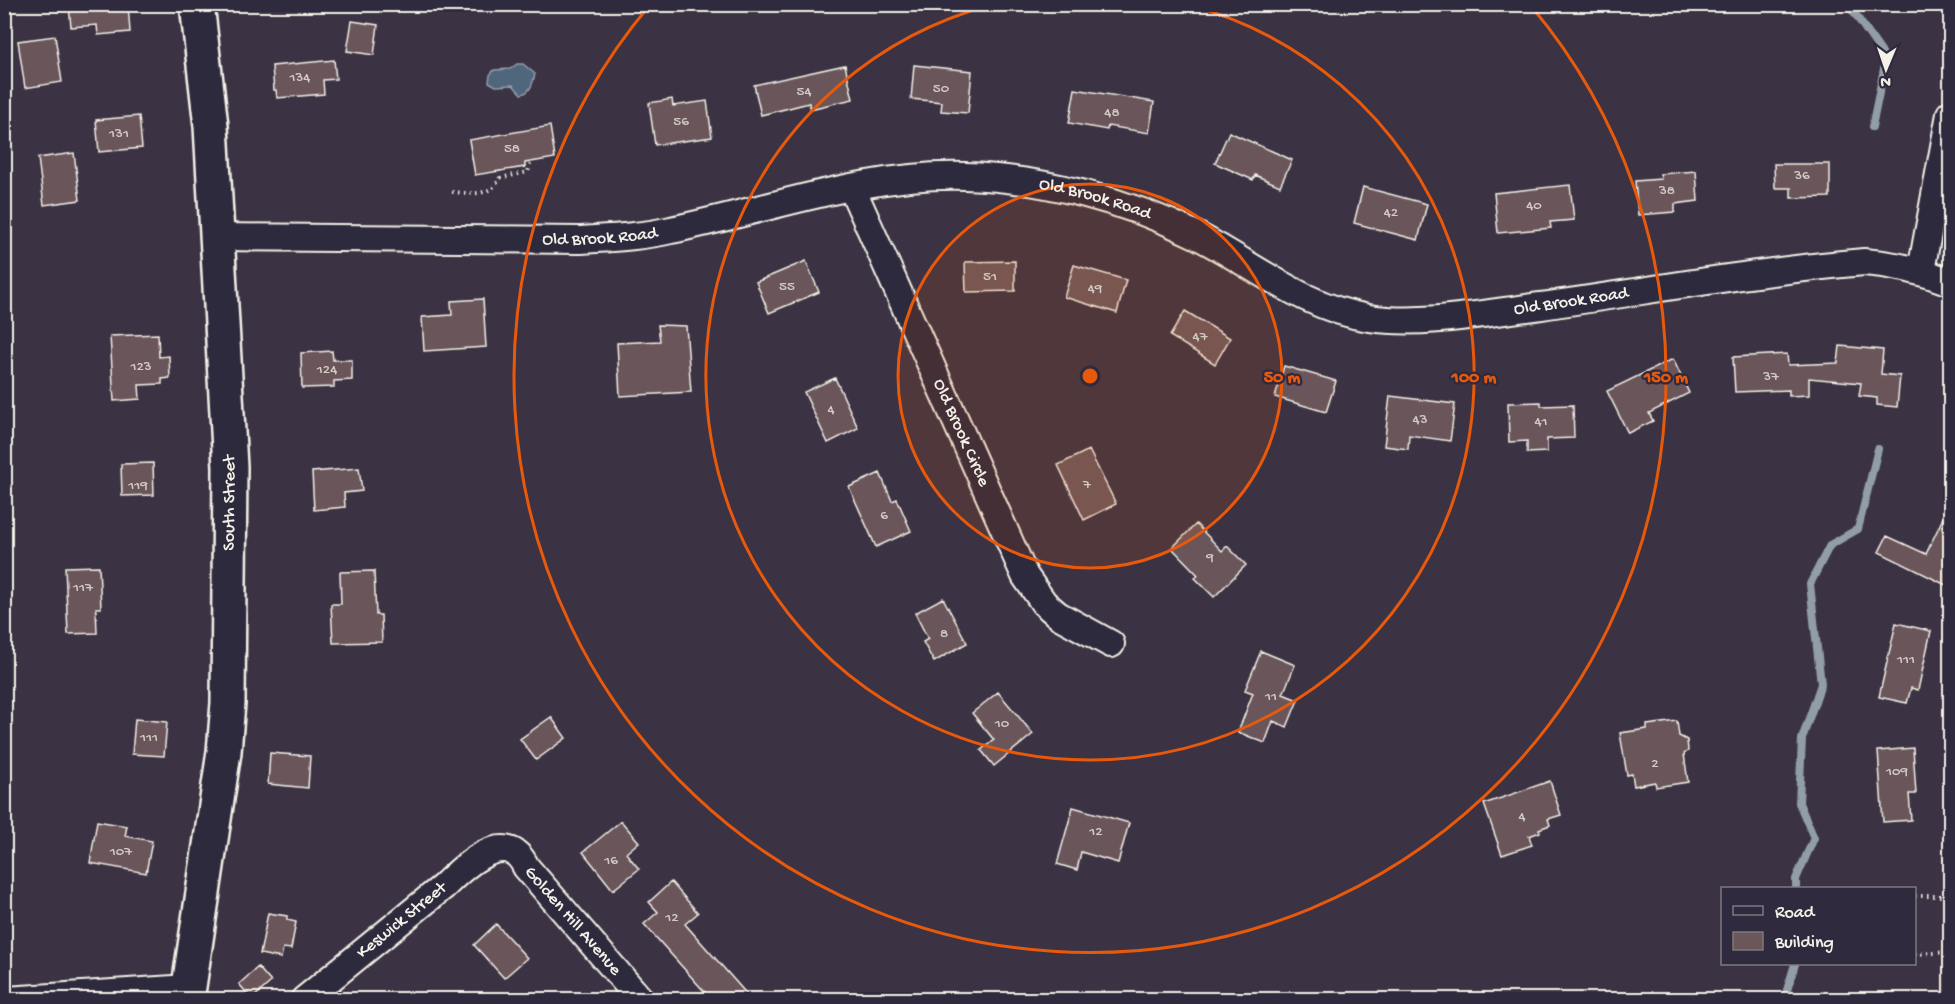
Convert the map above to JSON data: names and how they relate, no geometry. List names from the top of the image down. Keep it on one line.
{"streets":{"street":["Old Brook Road","Old Brook Circle","South Street","Keswick Street","Golden Hill Avenue"]},"crossings":[["Old Brook Road","Old Brook Circle"],["Old Brook Road","South Street"],["Keswick Street","Golden Hill Avenue"]],"house_numbers":["134","50","54","48","56","131","58","36","38","40","42","51","55","49","47","123","124","37","4","43","41","7","119","6","9","117","8","111","11","10","111","2","109","4","12","107","16","12"],"legend":["Road","Building"],"north":"bottom","rings":["50 m","100 m","150 m"]}
